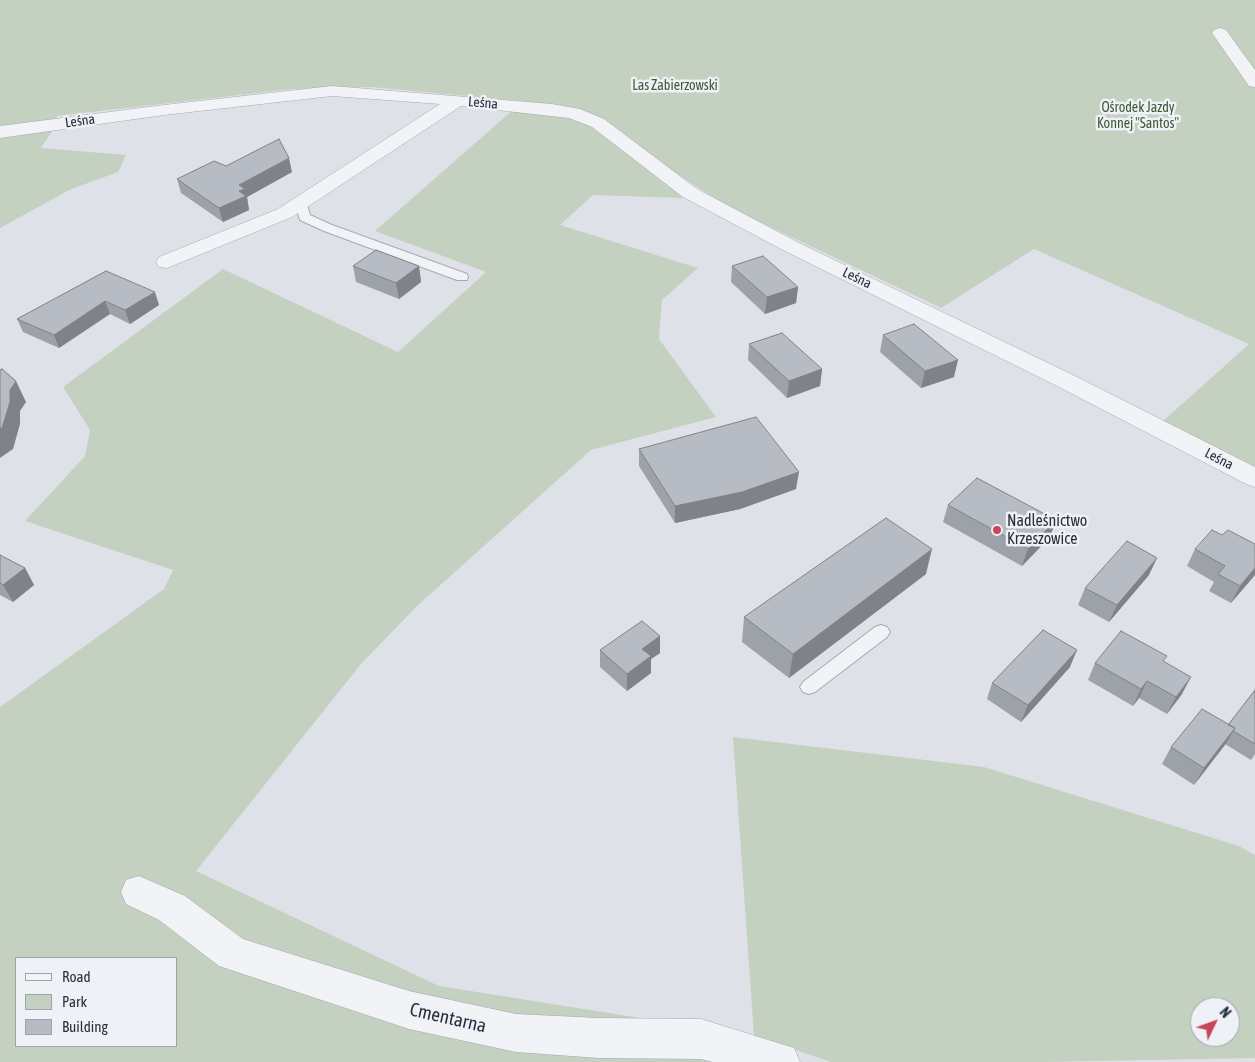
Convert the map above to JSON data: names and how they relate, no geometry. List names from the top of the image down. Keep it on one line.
{"streets":{"street":["Leśna","Cmentarna"]},"parks":["Las Zabierzowski","Ośrodek Jazdy Konnej \"Santos\""],"places":["Nadleśnictwo Krzeszowice"],"legend":["Road","Park","Building"],"north":"top right"}
